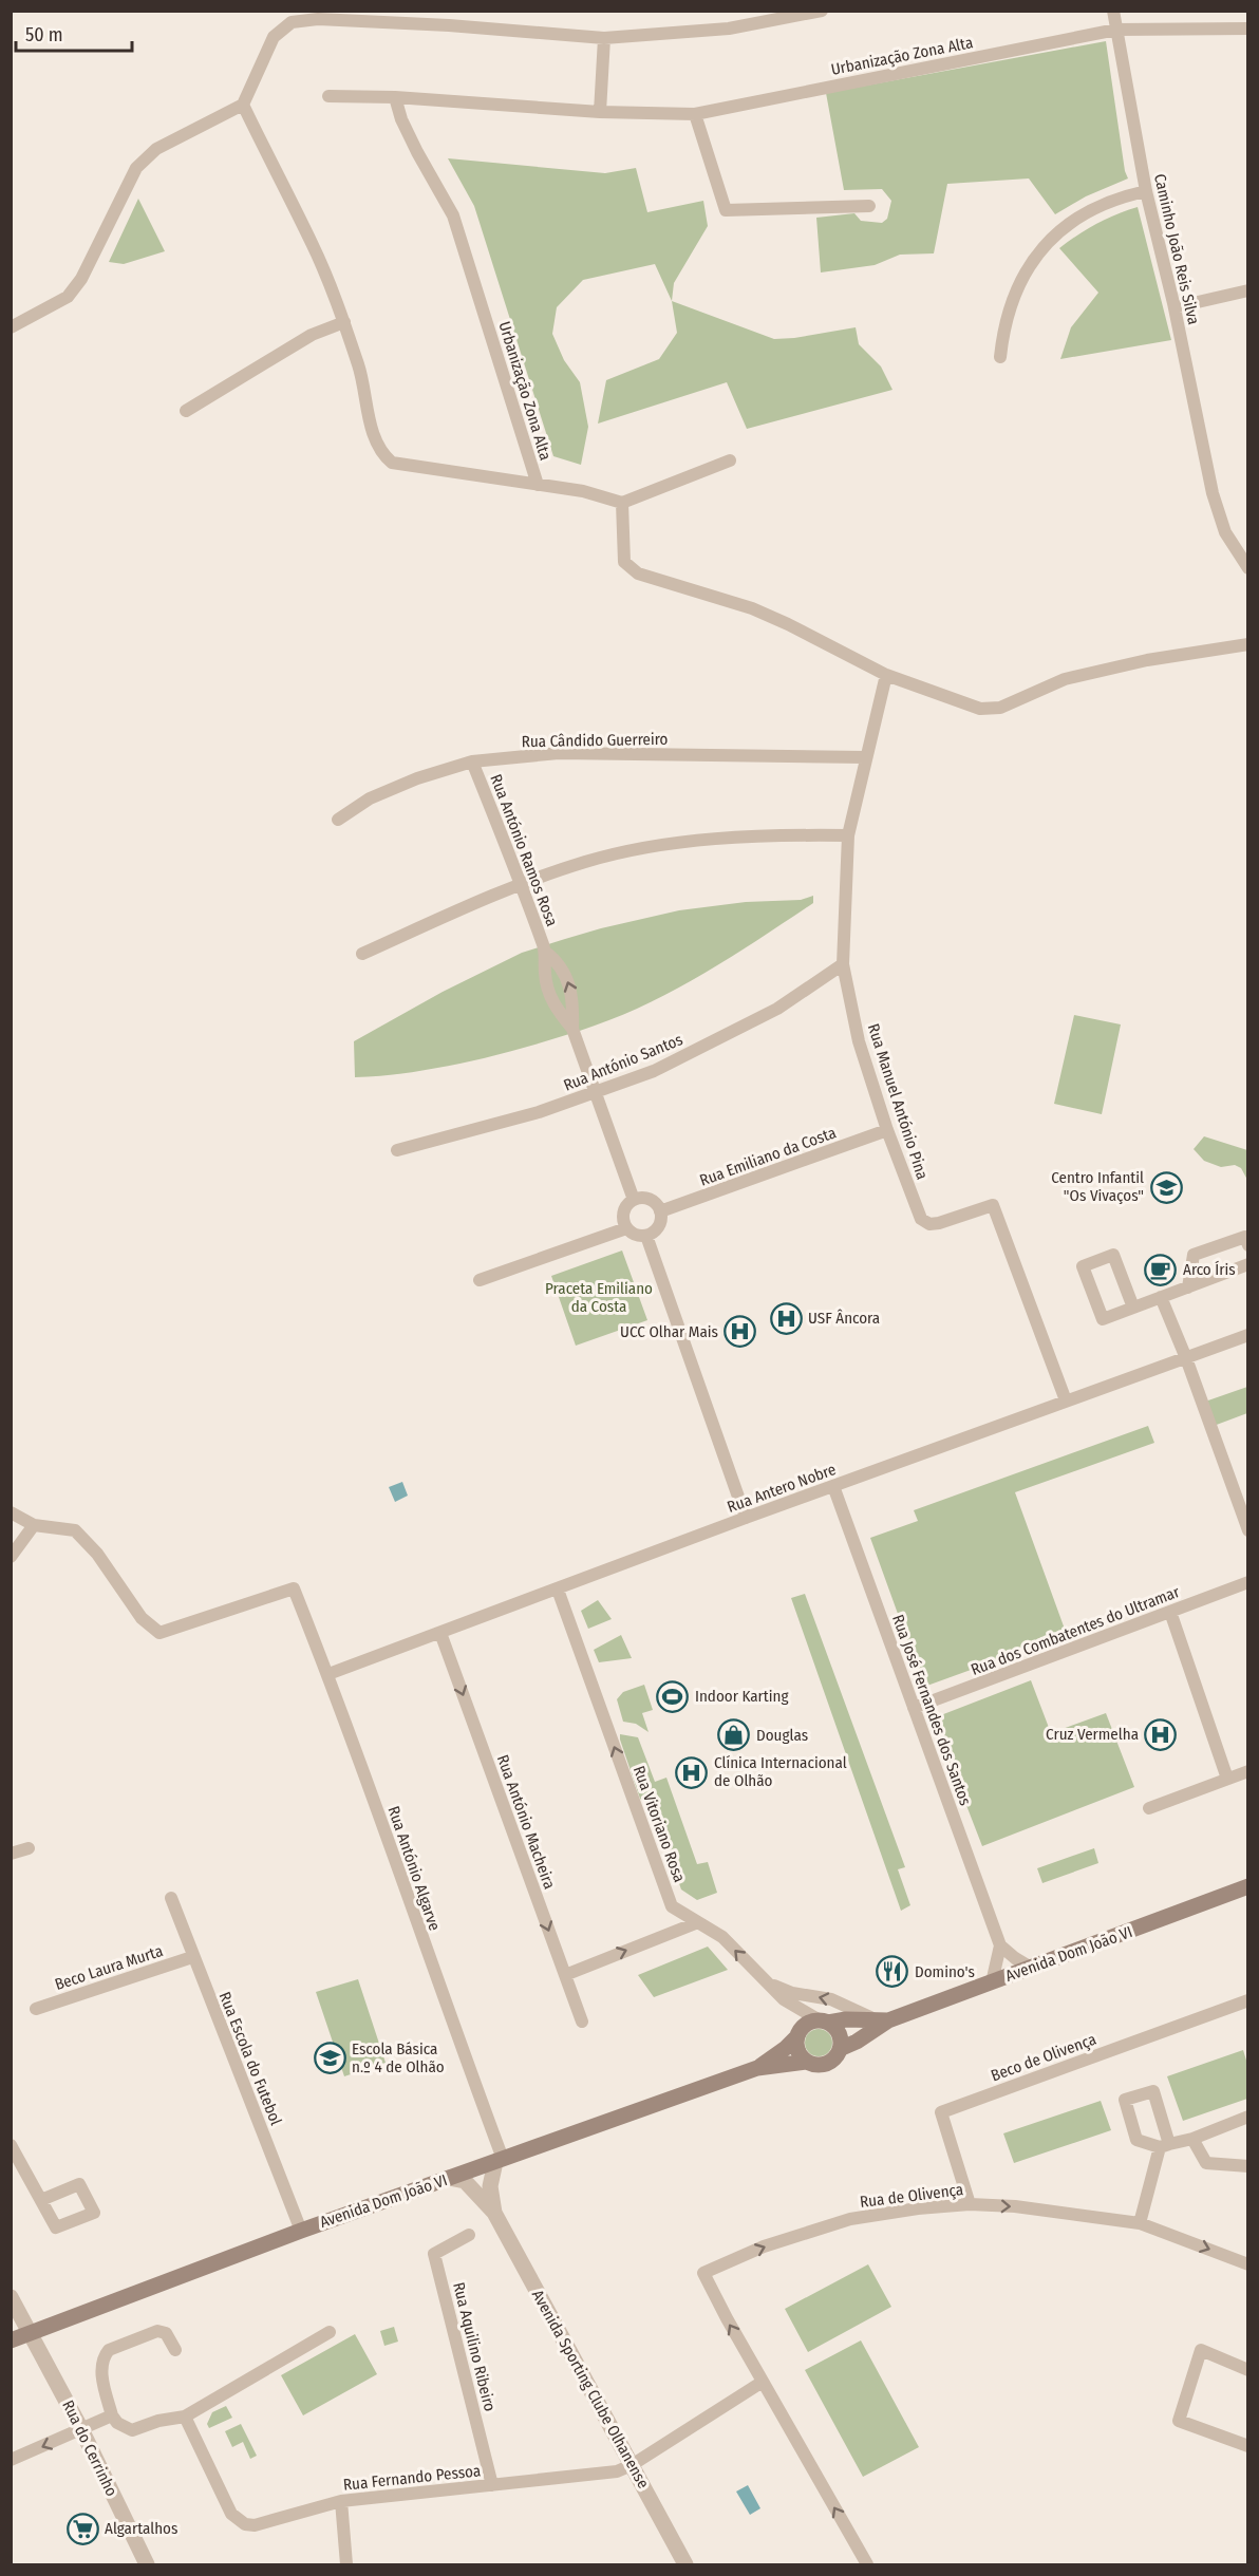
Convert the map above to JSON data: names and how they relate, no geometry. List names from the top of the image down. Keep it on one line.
{"streets":{"main road":["Avenida Dom João VI"],"street":["Urbanização Zona Alta","Caminho João Reis Silva","Rua Cândido Guerreiro","Rua António Ramos Rosa","Rua António Santos","Rua Manuel António Pina","Rua Emiliano da Costa","Rua Antero Nobre","Rua dos Combatentes do Ultramar","Rua José Fernandes dos Santos","Rua António Macheira","Rua Vitoriano Rosa","Rua António Algarve","Beco Laura Murta","Beco de Olivença","Rua Escola do Futebol","Rua de Olivença","Rua Aquilino Ribeiro","Avenida Sporting Clube Olhanense","Rua do Cerrinho","Rua Fernando Pessoa"]},"crossings":[["Urbanização Zona Alta","Caminho João Reis Silva"],["Rua Cândido Guerreiro","Rua António Ramos Rosa"],["Rua Cândido Guerreiro","Rua Manuel António Pina"],["Rua António Ramos Rosa","Rua António Santos"],["Rua António Ramos Rosa","Rua Emiliano da Costa"],["Rua António Santos","Rua Manuel António Pina"],["Rua Manuel António Pina","Rua Emiliano da Costa"],["Rua Manuel António Pina","Rua Antero Nobre"],["Rua Antero Nobre","Rua José Fernandes dos Santos"],["Rua Antero Nobre","Rua António Macheira"],["Rua Antero Nobre","Rua Vitoriano Rosa"],["Rua Antero Nobre","Rua António Algarve"],["Rua dos Combatentes do Ultramar","Rua José Fernandes dos Santos"],["Rua Vitoriano Rosa","Avenida Dom João VI"],["Rua António Algarve","Avenida Dom João VI"],["Rua António Algarve","Avenida Sporting Clube Olhanense"],["Avenida Dom João VI","Rua Escola do Futebol"],["Avenida Dom João VI","Avenida Sporting Clube Olhanense"],["Avenida Dom João VI","Rua do Cerrinho"],["Beco Laura Murta","Rua Escola do Futebol"],["Beco de Olivença","Rua de Olivença"],["Rua de Olivença","Rua Fernando Pessoa"],["Rua Aquilino Ribeiro","Rua Fernando Pessoa"],["Avenida Sporting Clube Olhanense","Rua Fernando Pessoa"]],"one_way":["Rua António Macheira","Rua Vitoriano Rosa"],"parks":["Praceta Emiliano da Costa"],"places":{"school or university":["Centro Infantil \"Os Vivaços\"","Escola Básica n.º 4 de Olhão"],"cafe":["Arco Íris"],"hospital":["USF Âncora","UCC Olhar Mais","Cruz Vermelha","Clínica Internacional de Olhão"],"sports":["Indoor Karting"],"shop":["Douglas"],"restaurant":["Domino's"],"supermarket":["Algartalhos"]},"scale_bar":"50 m"}
